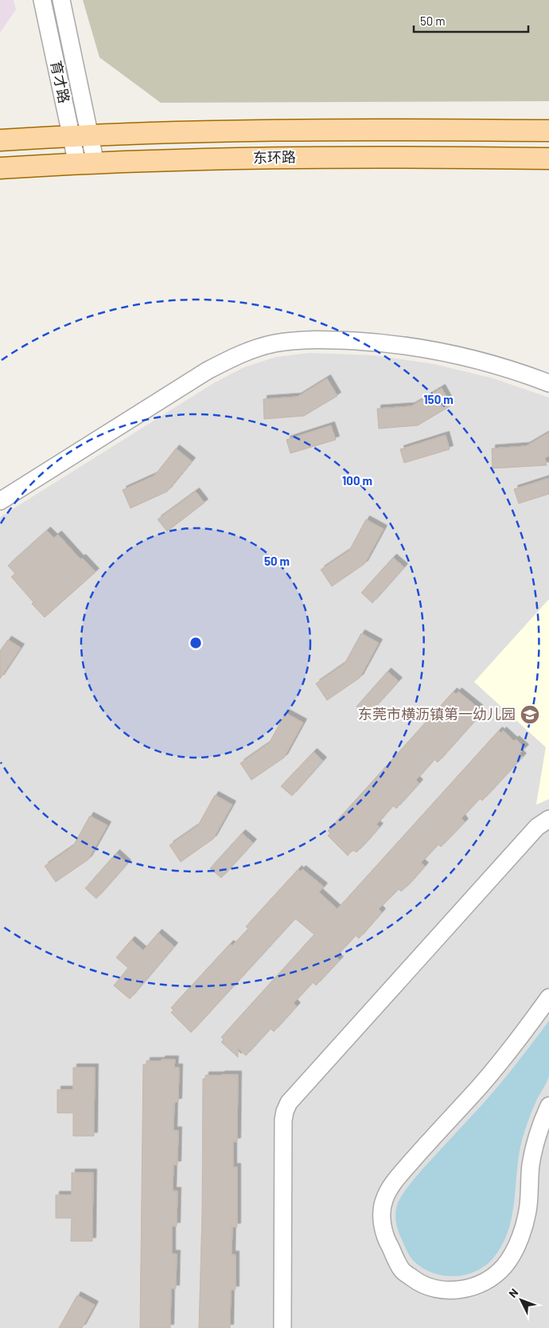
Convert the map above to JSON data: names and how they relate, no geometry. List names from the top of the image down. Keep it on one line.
{"streets":{"main road":["东环路"],"street":["育才路"]},"crossings":[["育才路","东环路"]],"places":{"school or university":["东莞市横沥镇第一幼儿园"]},"scale_bar":"50 m","north":"top left","rings":["150 m","100 m","50 m"]}
